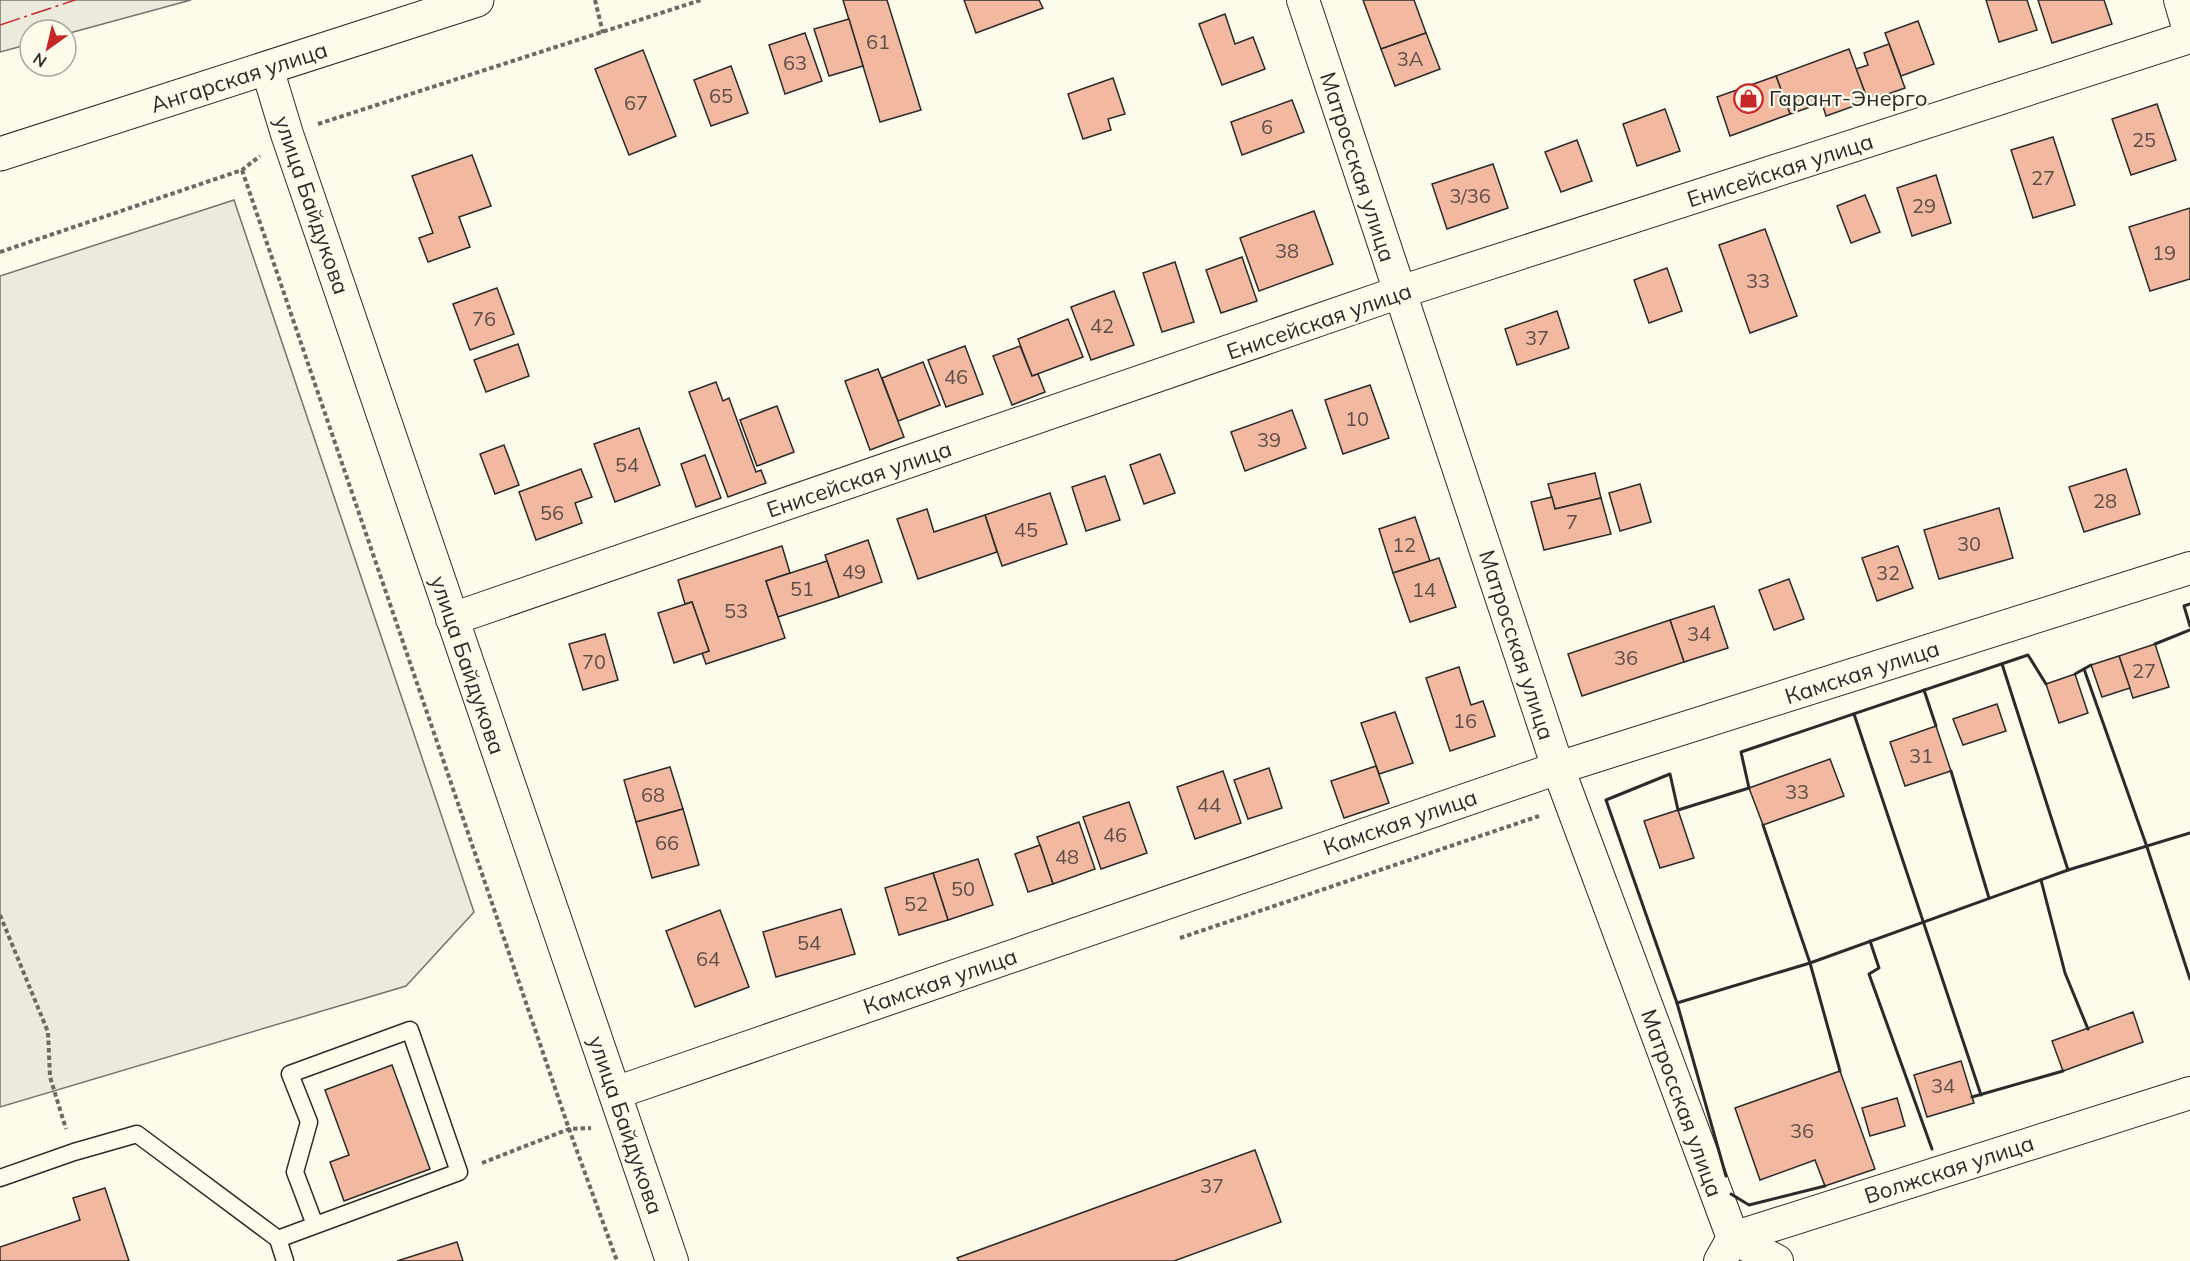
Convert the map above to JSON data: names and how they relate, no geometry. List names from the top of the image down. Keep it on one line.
{"streets":{"main road":["Ангарская улица"],"street":["Матросская улица","Енисейская улица","улица Байдукова","Камская улица","Волжская улица"]},"crossings":[["Ангарская улица","улица Байдукова"],["Матросская улица","Енисейская улица"],["Матросская улица","Камская улица"],["Матросская улица","Волжская улица"],["Енисейская улица","улица Байдукова"],["улица Байдукова","Камская улица"]],"places":{"shop":["Гарант-Энерго"]},"house_numbers":["61","3А","63","65","67","6","25","27","3/36","29","38","19","33","76","42","37","46","10","39","54","28","56","7","45","30","12","49","32","51","14","53","34","36","70","27","16","31","33","68","44","46","66","48","50","52","54","64","34","36","37"],"north":"bottom left"}
